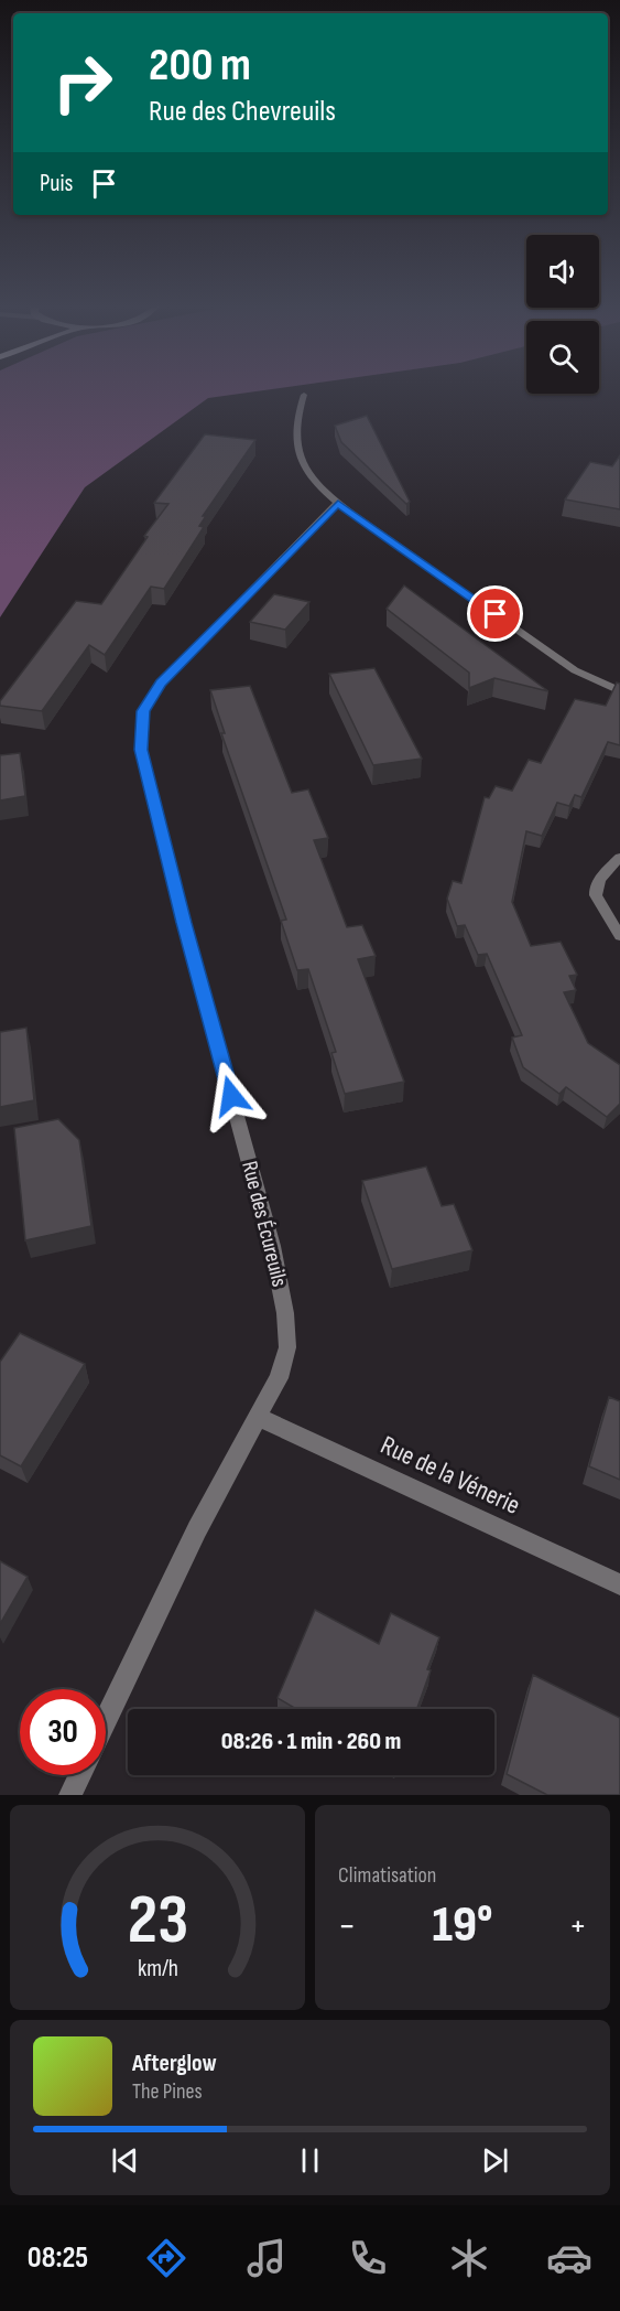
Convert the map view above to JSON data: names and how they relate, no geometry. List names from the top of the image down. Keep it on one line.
{"streets":{"street":["Rue des Écureuils","Rue de la Vénerie"]},"crossings":[["Rue des Écureuils","Rue de la Vénerie"]],"page":{"turn":["200 m","Rue des Chevreuils"],"then":"Puis","limit":"30","trip":"08:26 · 1 min · 260 m","tile":"Climatisation","heat":["−","19°","+"],"song":["Afterglow","The Pines"],"tabs":"08:25","gauge":["23","km/h"]}}
